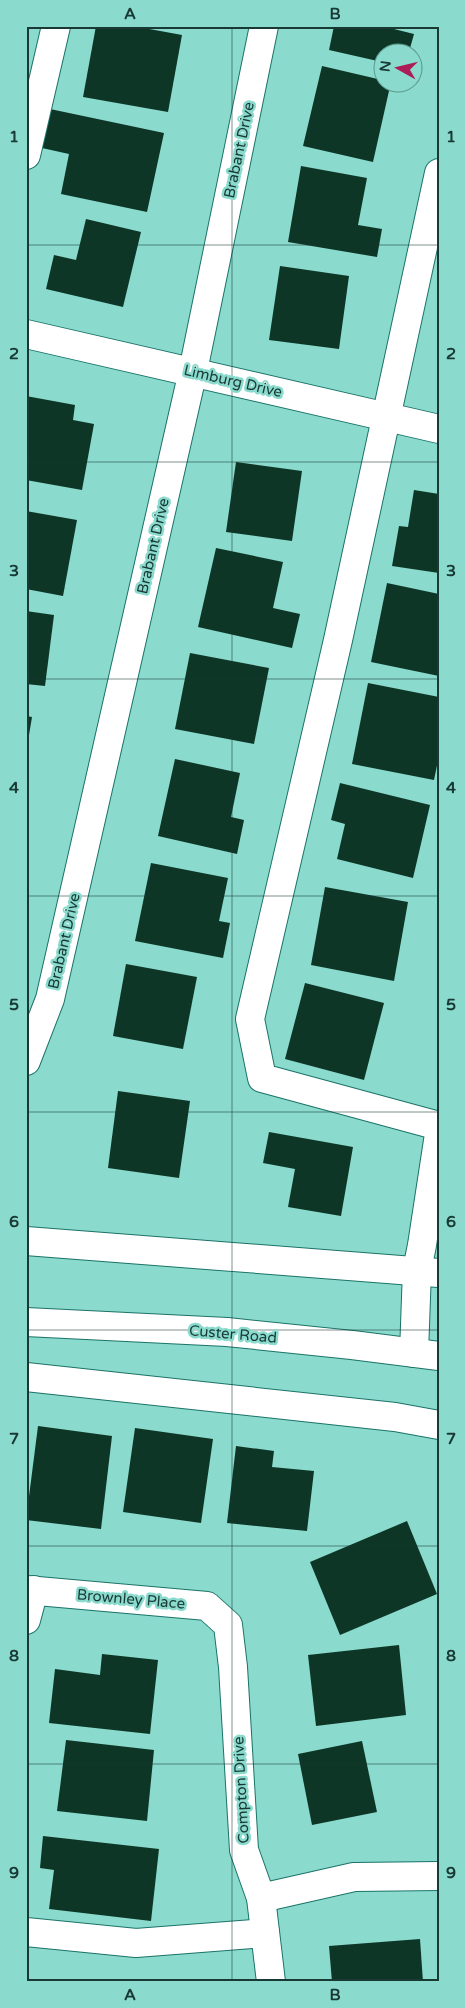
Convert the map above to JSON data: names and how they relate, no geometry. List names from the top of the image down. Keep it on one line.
{"streets":{"street":["Brabant Drive","Limburg Drive","Custer Road","Brownley Place","Compton Drive"]},"crossings":[["Brabant Drive","Limburg Drive"],["Brownley Place","Compton Drive"]],"north":"left","grid":{"columns":["A","B"],"rows":["1","2","3","4","5","6","7","8","9"]}}
